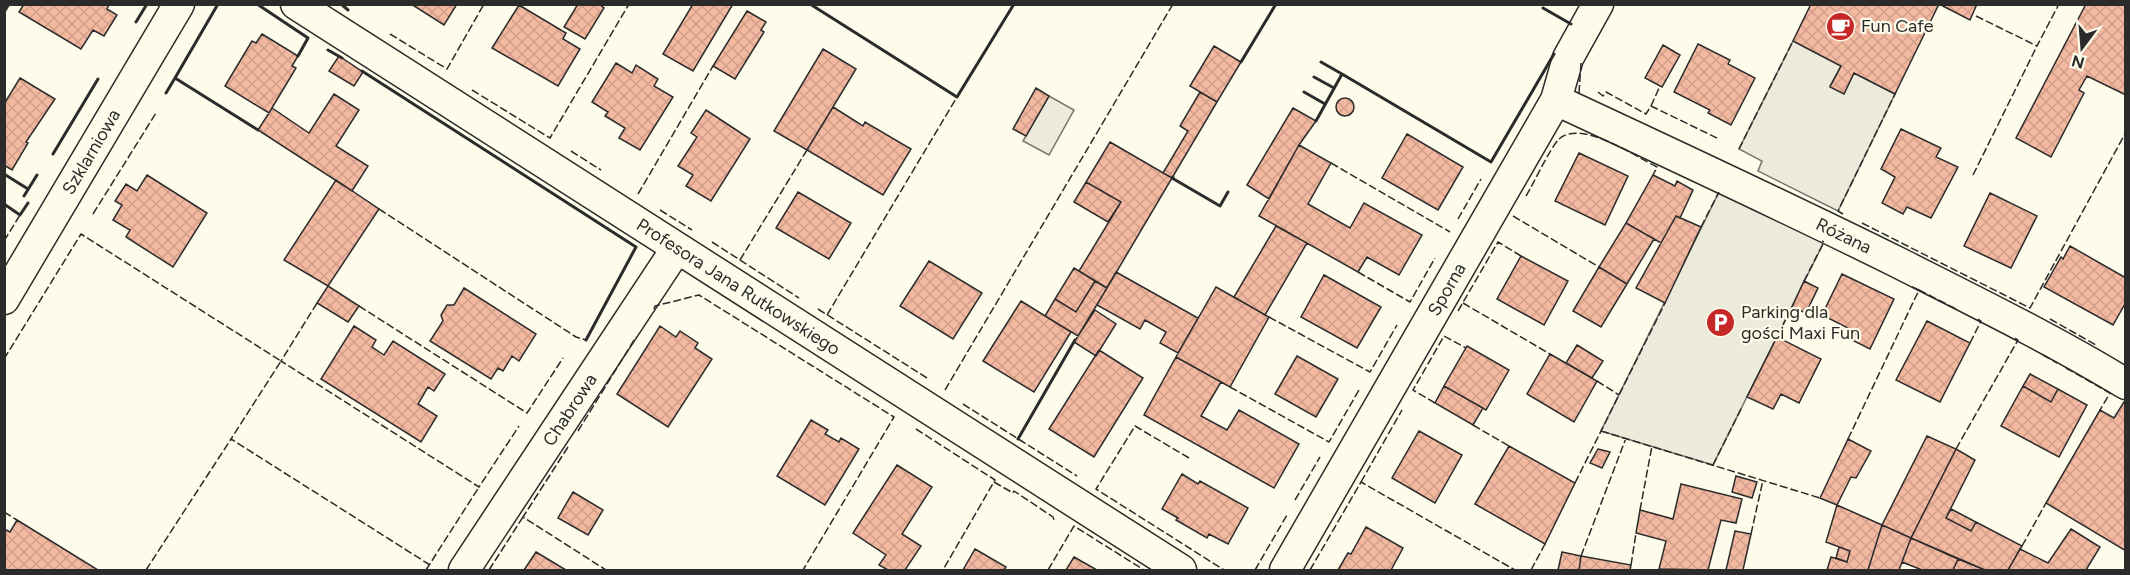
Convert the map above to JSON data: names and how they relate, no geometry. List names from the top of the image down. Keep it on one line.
{"streets":{"street":["Szklarniowa","Różana","Profesora Jana Rutkowskiego","Sporna","Chabrowa"]},"crossings":[["Różana","Sporna"],["Profesora Jana Rutkowskiego","Chabrowa"]],"places":{"cafe":["Fun Cafe"],"parking":["Parking dla gości Maxi Fun"]},"north":"bottom"}
